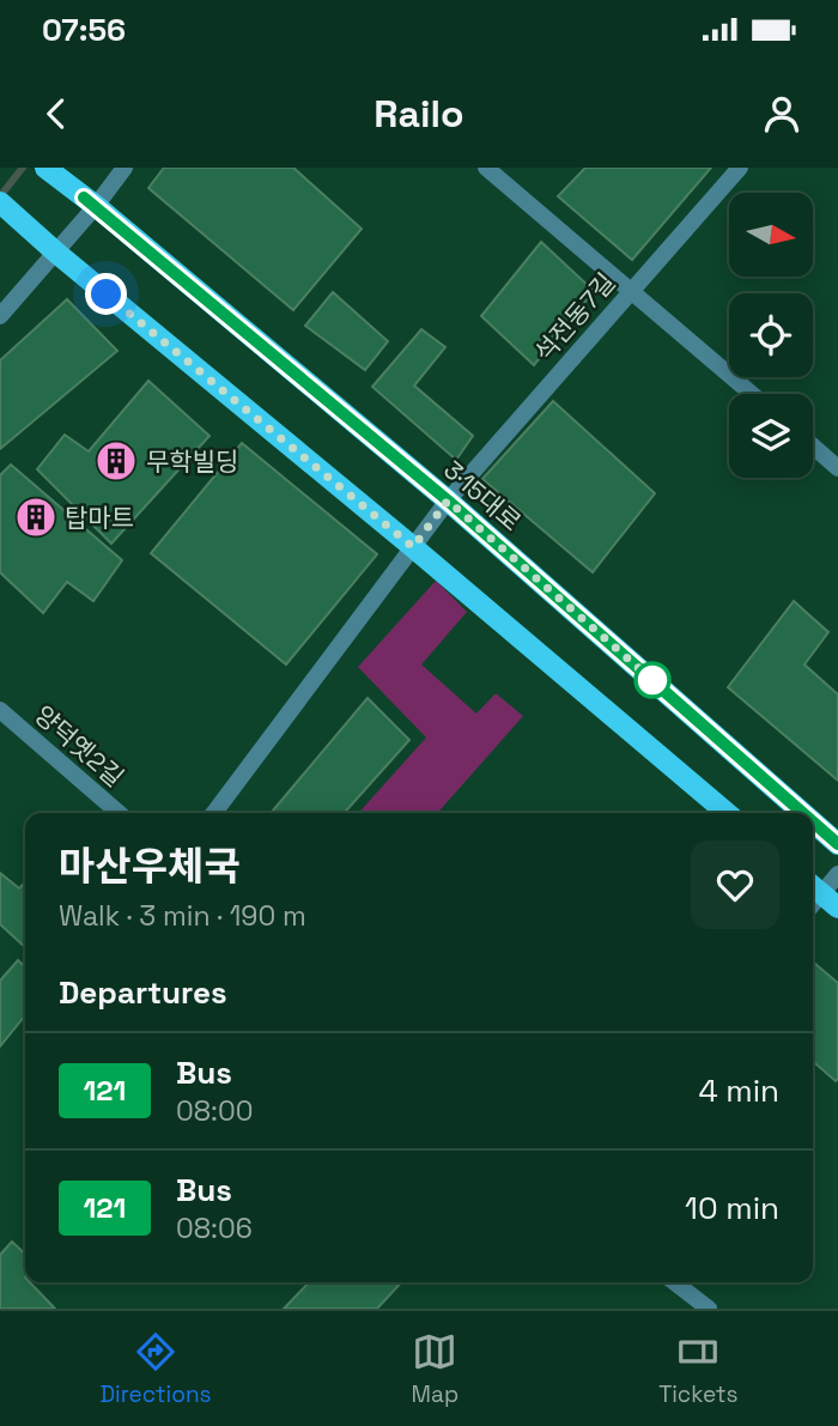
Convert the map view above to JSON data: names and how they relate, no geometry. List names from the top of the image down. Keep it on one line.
{"streets":{"main road":["3·15대로"],"street":["석전동7길","양덕옛2길"]},"crossings":[["석전동7길","3·15대로"]],"places":{"building":["무학빌딩","탑마트"]},"lines":["bus line 121"],"north":"right","page":{"status":"07:56","header":"Railo","heading":[["마산우체국","Walk · 3 min · 190 m"],"Departures"],"list":[{"mark":"121","name":"Bus","note":"08:00","value":"4 min"},{"mark":"121","name":"Bus","note":"08:06","value":"10 min"}],"tabs":["Directions","Map","Tickets"]}}
